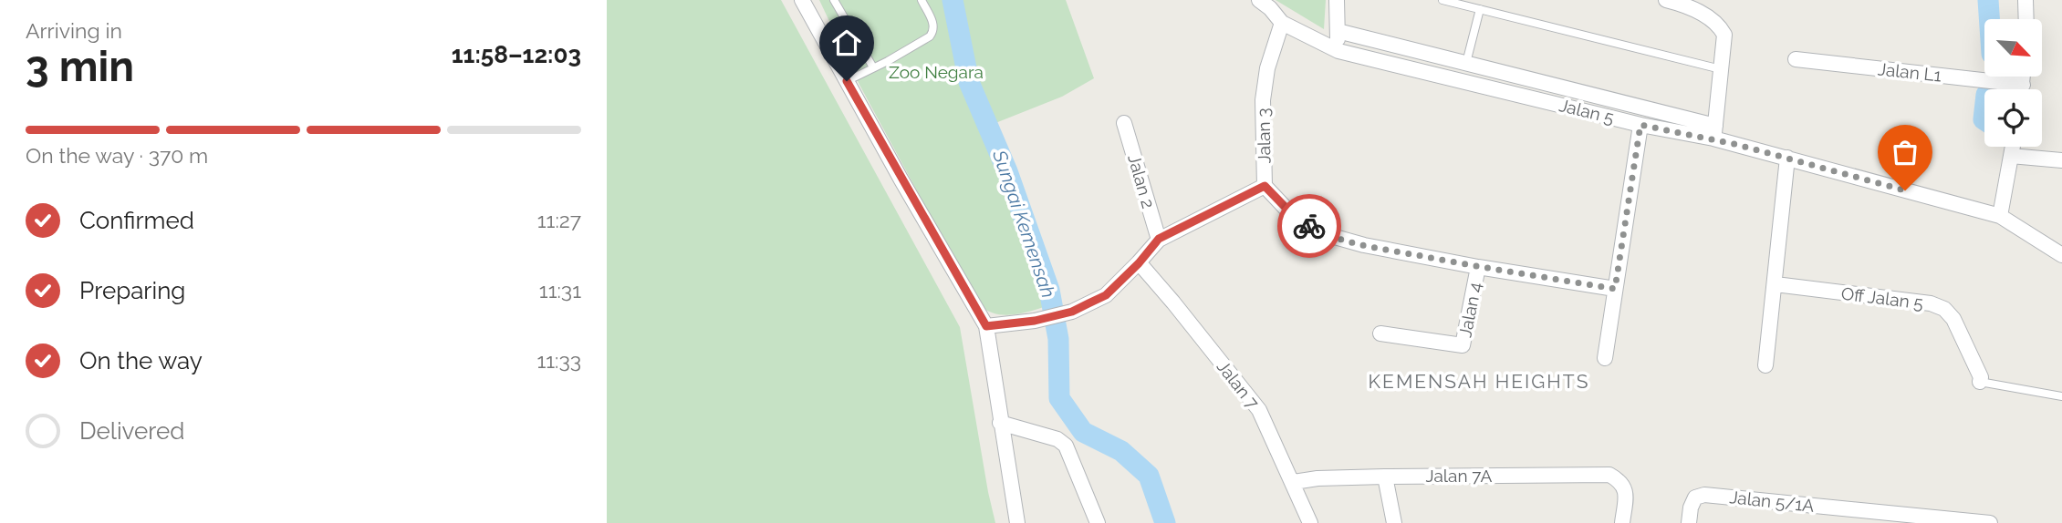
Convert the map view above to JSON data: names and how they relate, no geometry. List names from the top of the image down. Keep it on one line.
{"streets":{"street":["Jalan L1","Jalan 5","Jalan 3","Jalan 2","Off Jalan 5","Jalan 4","Jalan 7","Jalan 7A","Jalan 5/1A"]},"crossings":[["Jalan 5","Jalan 3"],["Jalan 3","Jalan 4"],["Jalan 7","Jalan 7A"]],"districts":["KEMENSAH HEIGHTS"],"water":["Sungai Kemensah"],"parks":["Zoo Negara"],"north":"bottom right","page":{"heading":["3 min","Arriving in","11:58–12:03"],"bar":"On the way · 370 m","list":[["Confirmed","11:27"],["Preparing","11:31"],["On the way","11:33"],"Delivered"]}}
